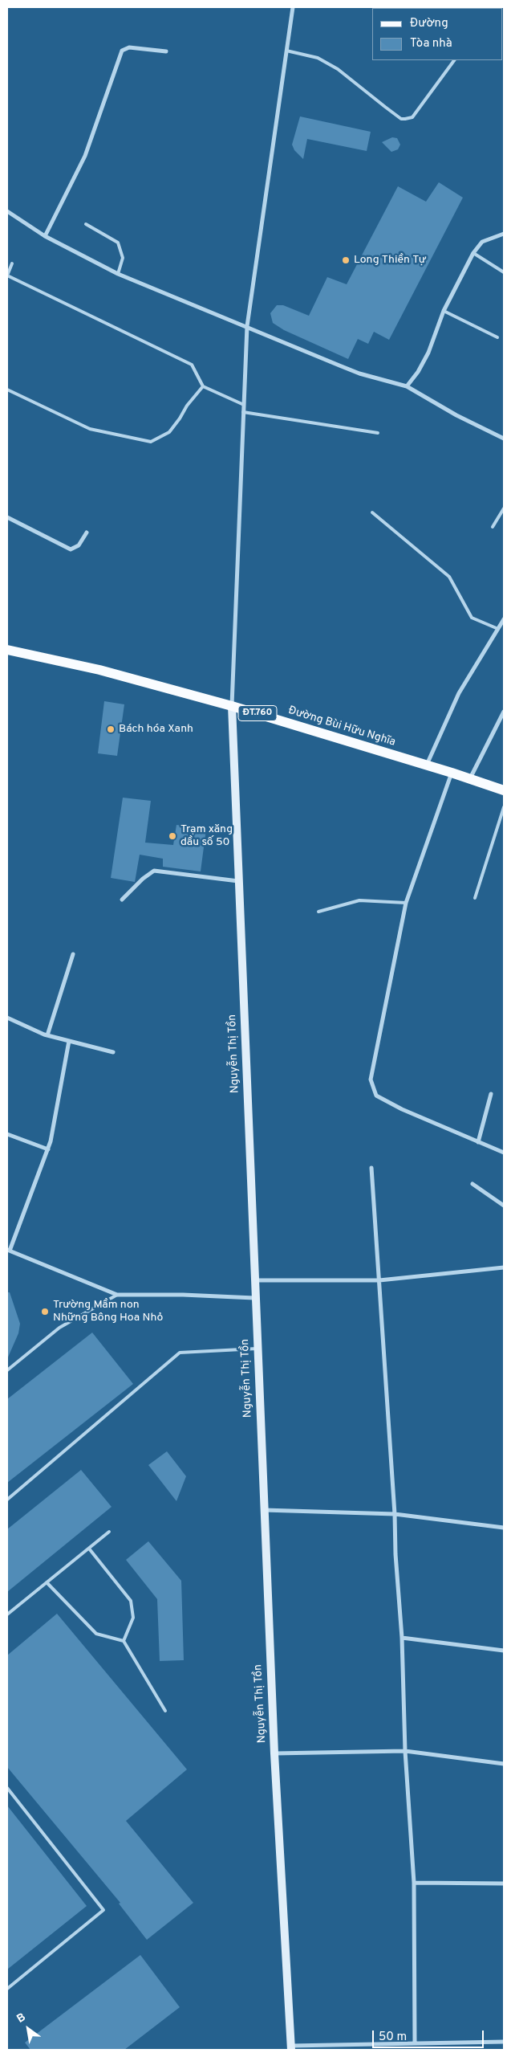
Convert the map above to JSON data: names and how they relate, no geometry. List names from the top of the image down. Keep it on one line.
{"streets":{"main road":["ĐT.760","Đường Bùi Hữu Nghĩa"],"street":["Nguyễn Thị Tồn"]},"crossings":[["Đường Bùi Hữu Nghĩa","Nguyễn Thị Tồn"]],"places":["Long Thiền Tự","Bách hóa Xanh","Trạm xăng dầu số 50","Trường Mầm non Những Bông Hoa Nhỏ"],"legend":["Đường","Tòa nhà"],"scale_bar":"50 m","north":"top left"}
